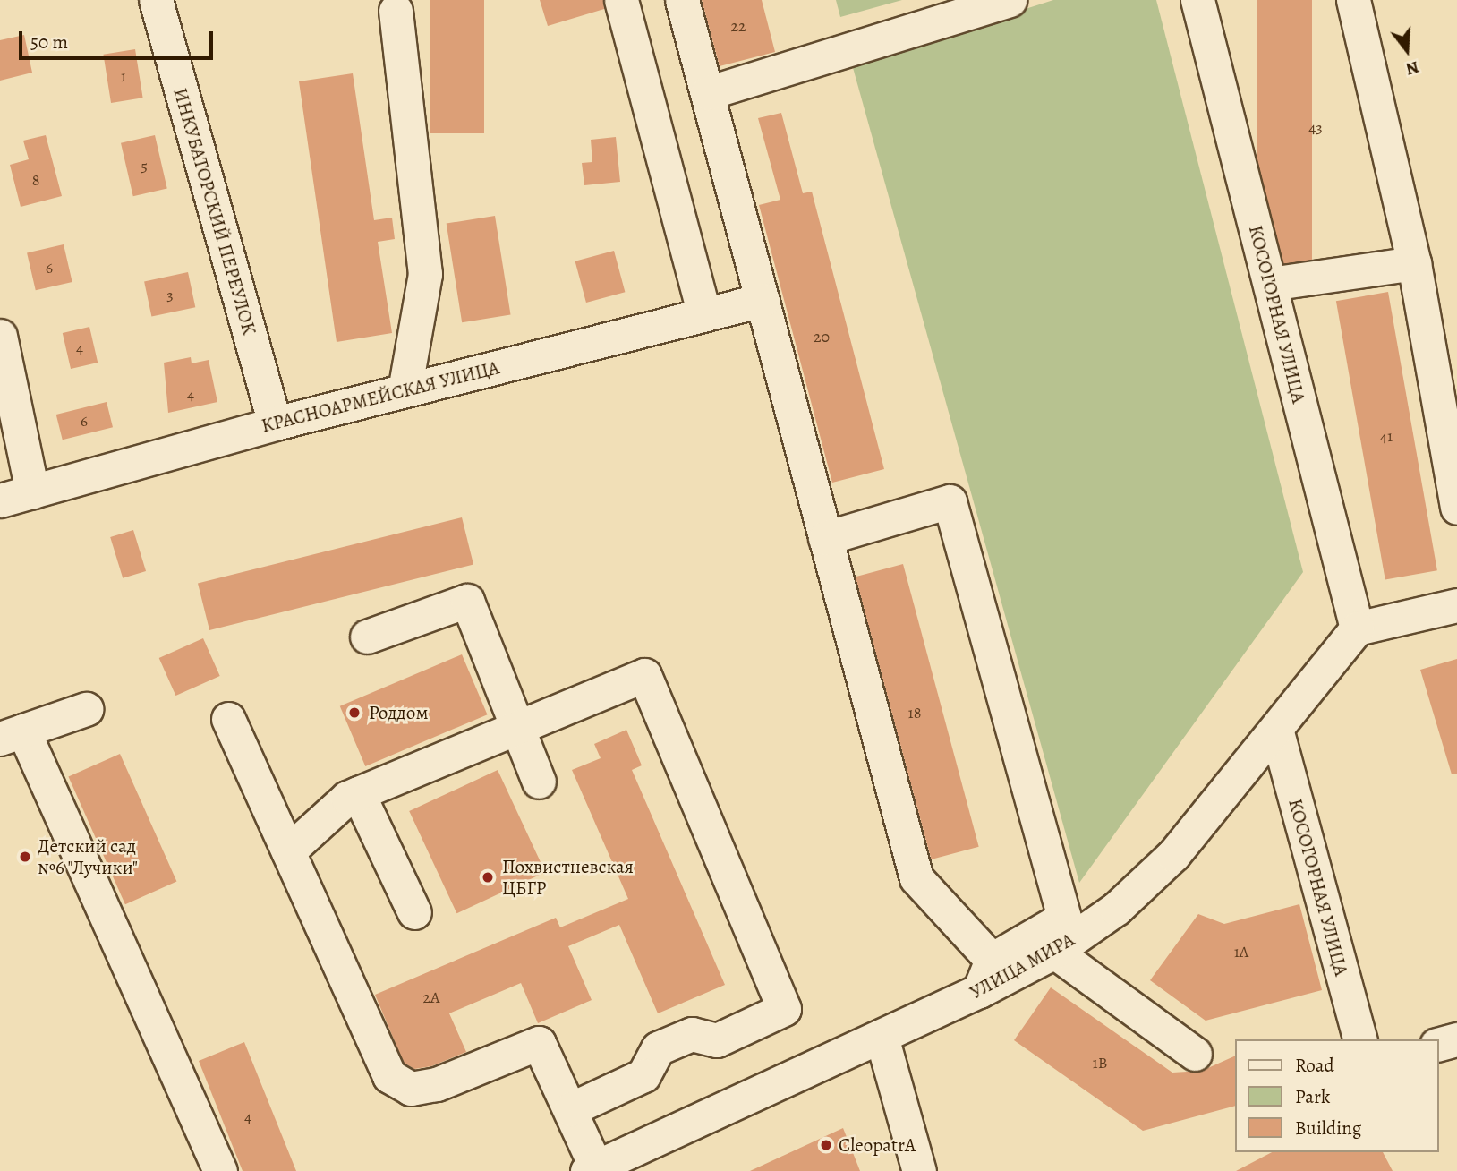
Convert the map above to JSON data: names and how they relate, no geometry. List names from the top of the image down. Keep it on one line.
{"streets":{"street":["ИНКУБАТОРСКИЙ ПЕРЕУЛОК","КОСОГОРНАЯ УЛИЦА","КРАСНОАРМЕЙСКАЯ УЛИЦА","УЛИЦА МИРА"]},"crossings":[["ИНКУБАТОРСКИЙ ПЕРЕУЛОК","КРАСНОАРМЕЙСКАЯ УЛИЦА"],["КОСОГОРНАЯ УЛИЦА","УЛИЦА МИРА"]],"places":["Роддом","Детский сад №6 \"Лучики\"","Похвистневская ЦБГР","CleopatrA"],"house_numbers":["22","1","43","5","8","6","3","20","4","4","6","41","18","1А","2А","1В","4"],"legend":["Road","Park","Building"],"scale_bar":"50 m","north":"bottom"}
